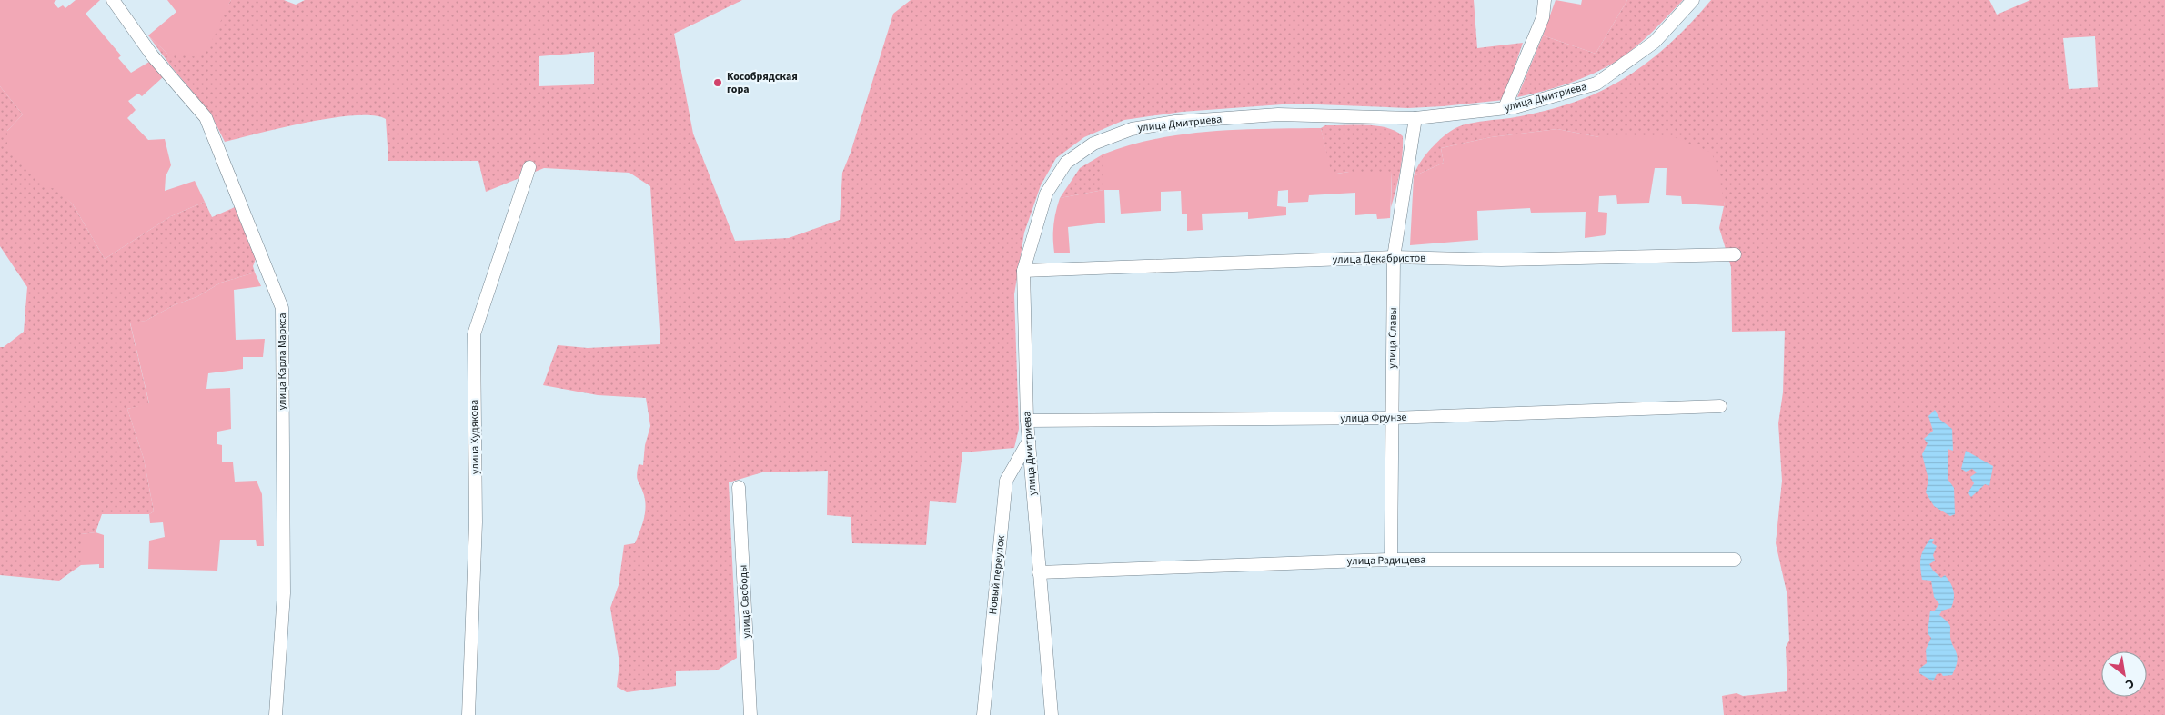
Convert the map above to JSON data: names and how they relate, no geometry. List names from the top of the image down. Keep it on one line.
{"streets":{"street":["улица Дмитриева","улица Декабристов","улица Славы","улица Карла Маркса","улица Фрунзе","улица Худякова","улица Радищева","Новый переулок","улица Свободы"]},"crossings":[["улица Дмитриева","улица Декабристов"],["улица Дмитриева","улица Славы"],["улица Дмитриева","улица Фрунзе"],["улица Дмитриева","улица Радищева"],["улица Дмитриева","Новый переулок"],["улица Декабристов","улица Славы"],["улица Славы","улица Фрунзе"],["улица Славы","улица Радищева"]],"places":["Кособрядская гора"],"north":"bottom right"}
